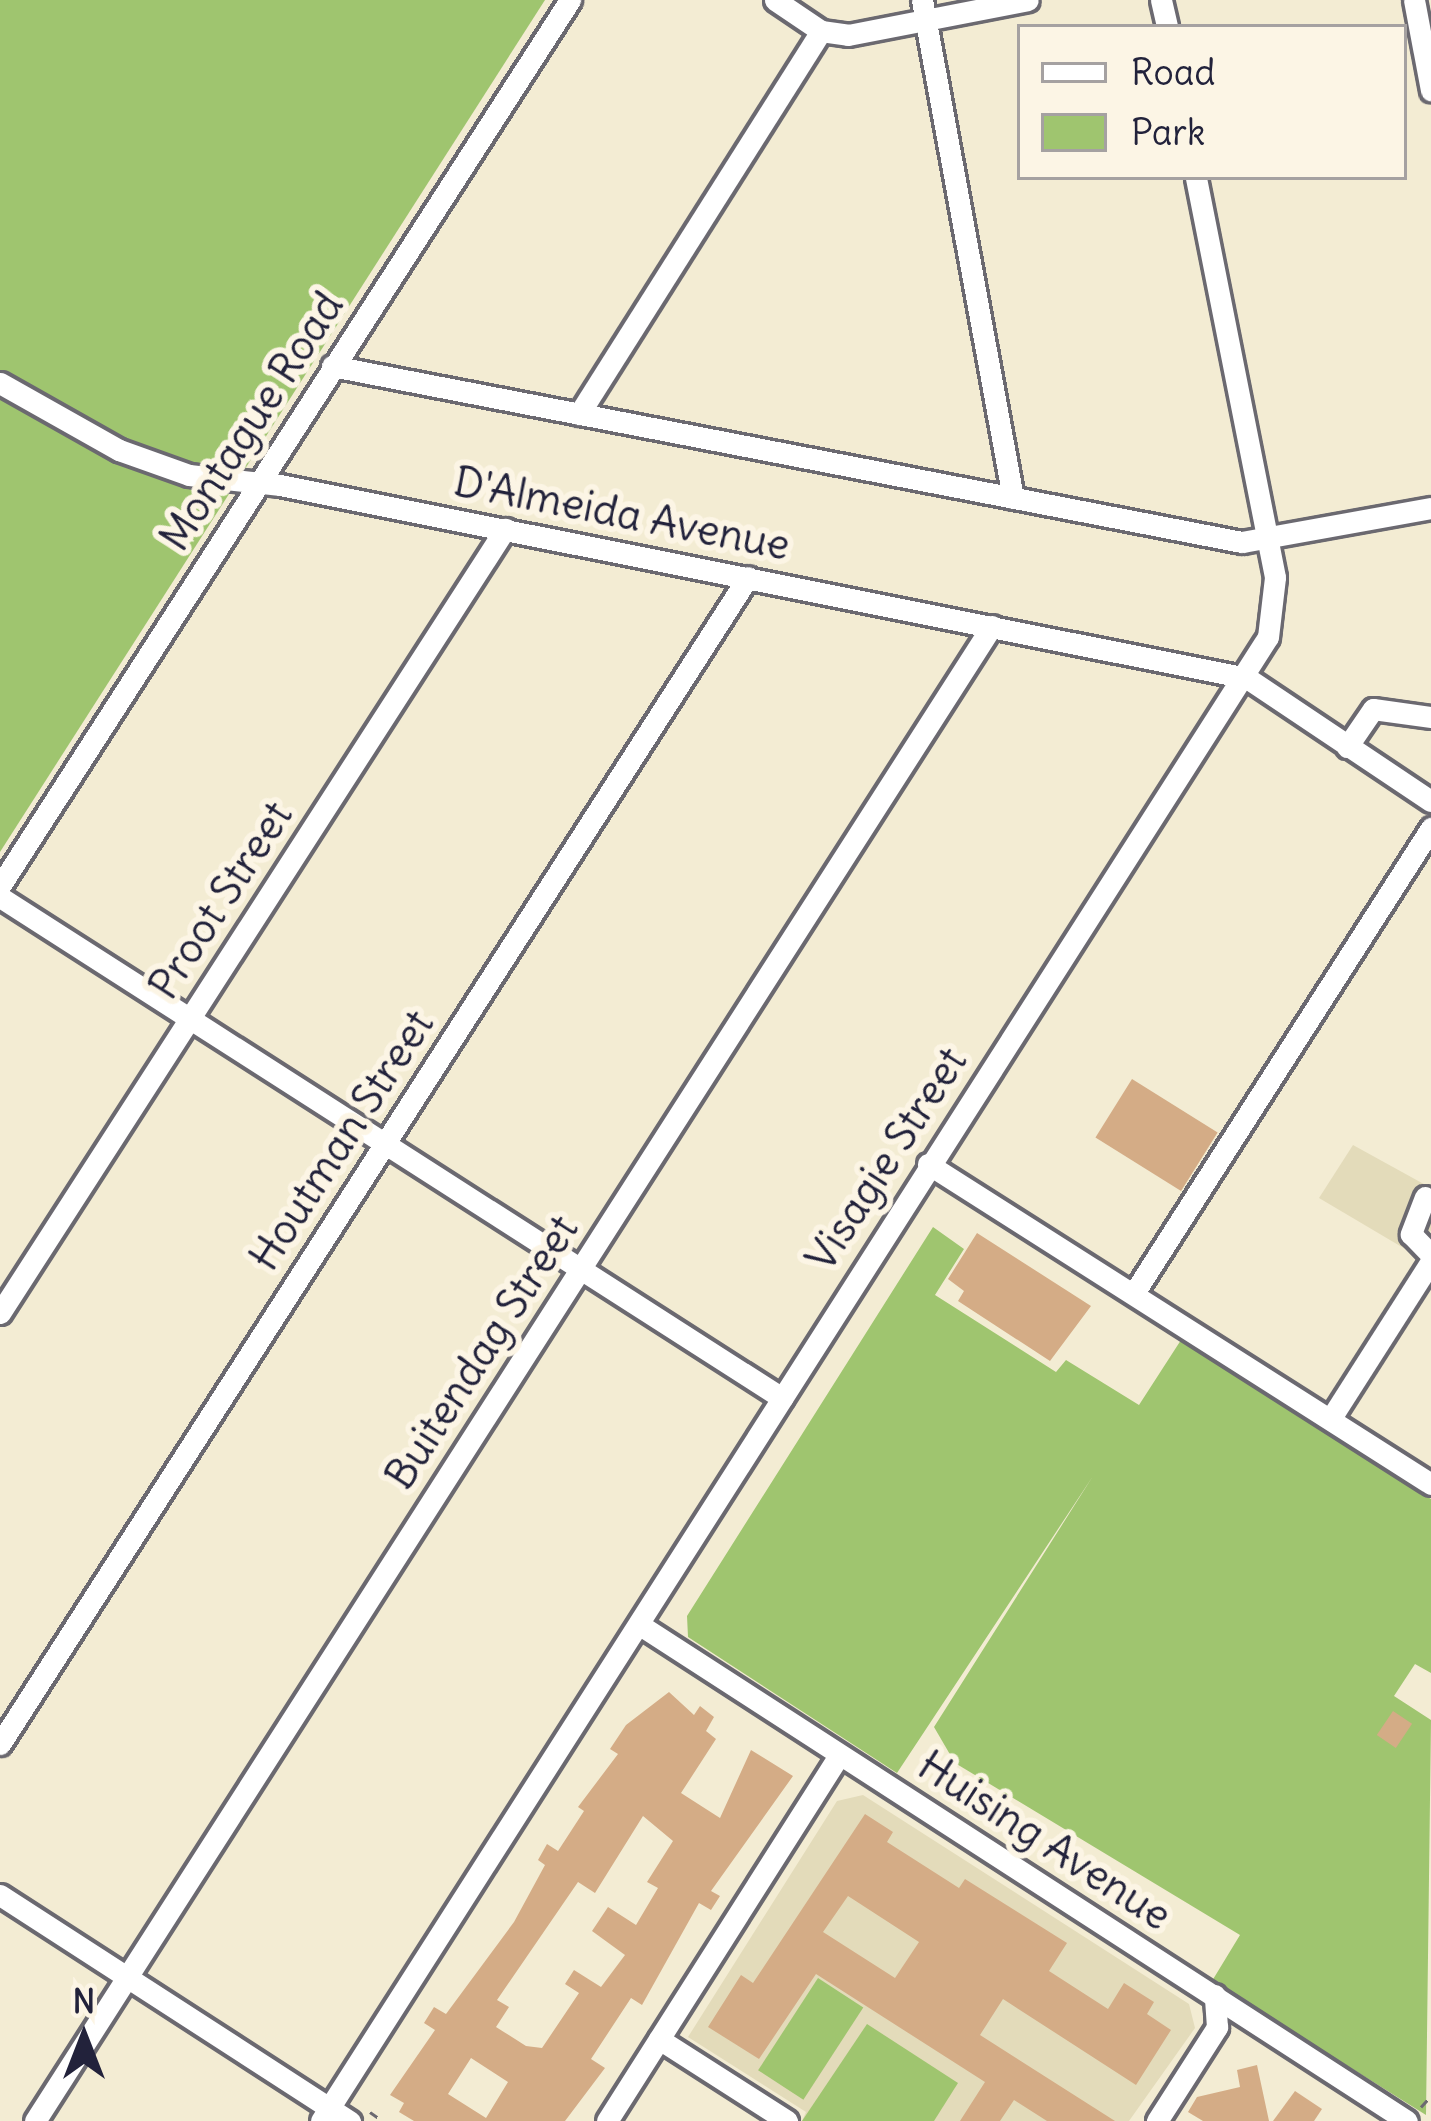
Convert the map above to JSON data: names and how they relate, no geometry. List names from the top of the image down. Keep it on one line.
{"streets":{"street":["Montague Road","D'Almeida Avenue","Proot Street","Houtman Street","Visagie Street","Buitendag Street","Huising Avenue"]},"crossings":[["Montague Road","D'Almeida Avenue"],["D'Almeida Avenue","Proot Street"],["D'Almeida Avenue","Houtman Street"],["D'Almeida Avenue","Visagie Street"],["D'Almeida Avenue","Buitendag Street"],["Visagie Street","Huising Avenue"]],"legend":["Road","Park"],"north":"top"}
